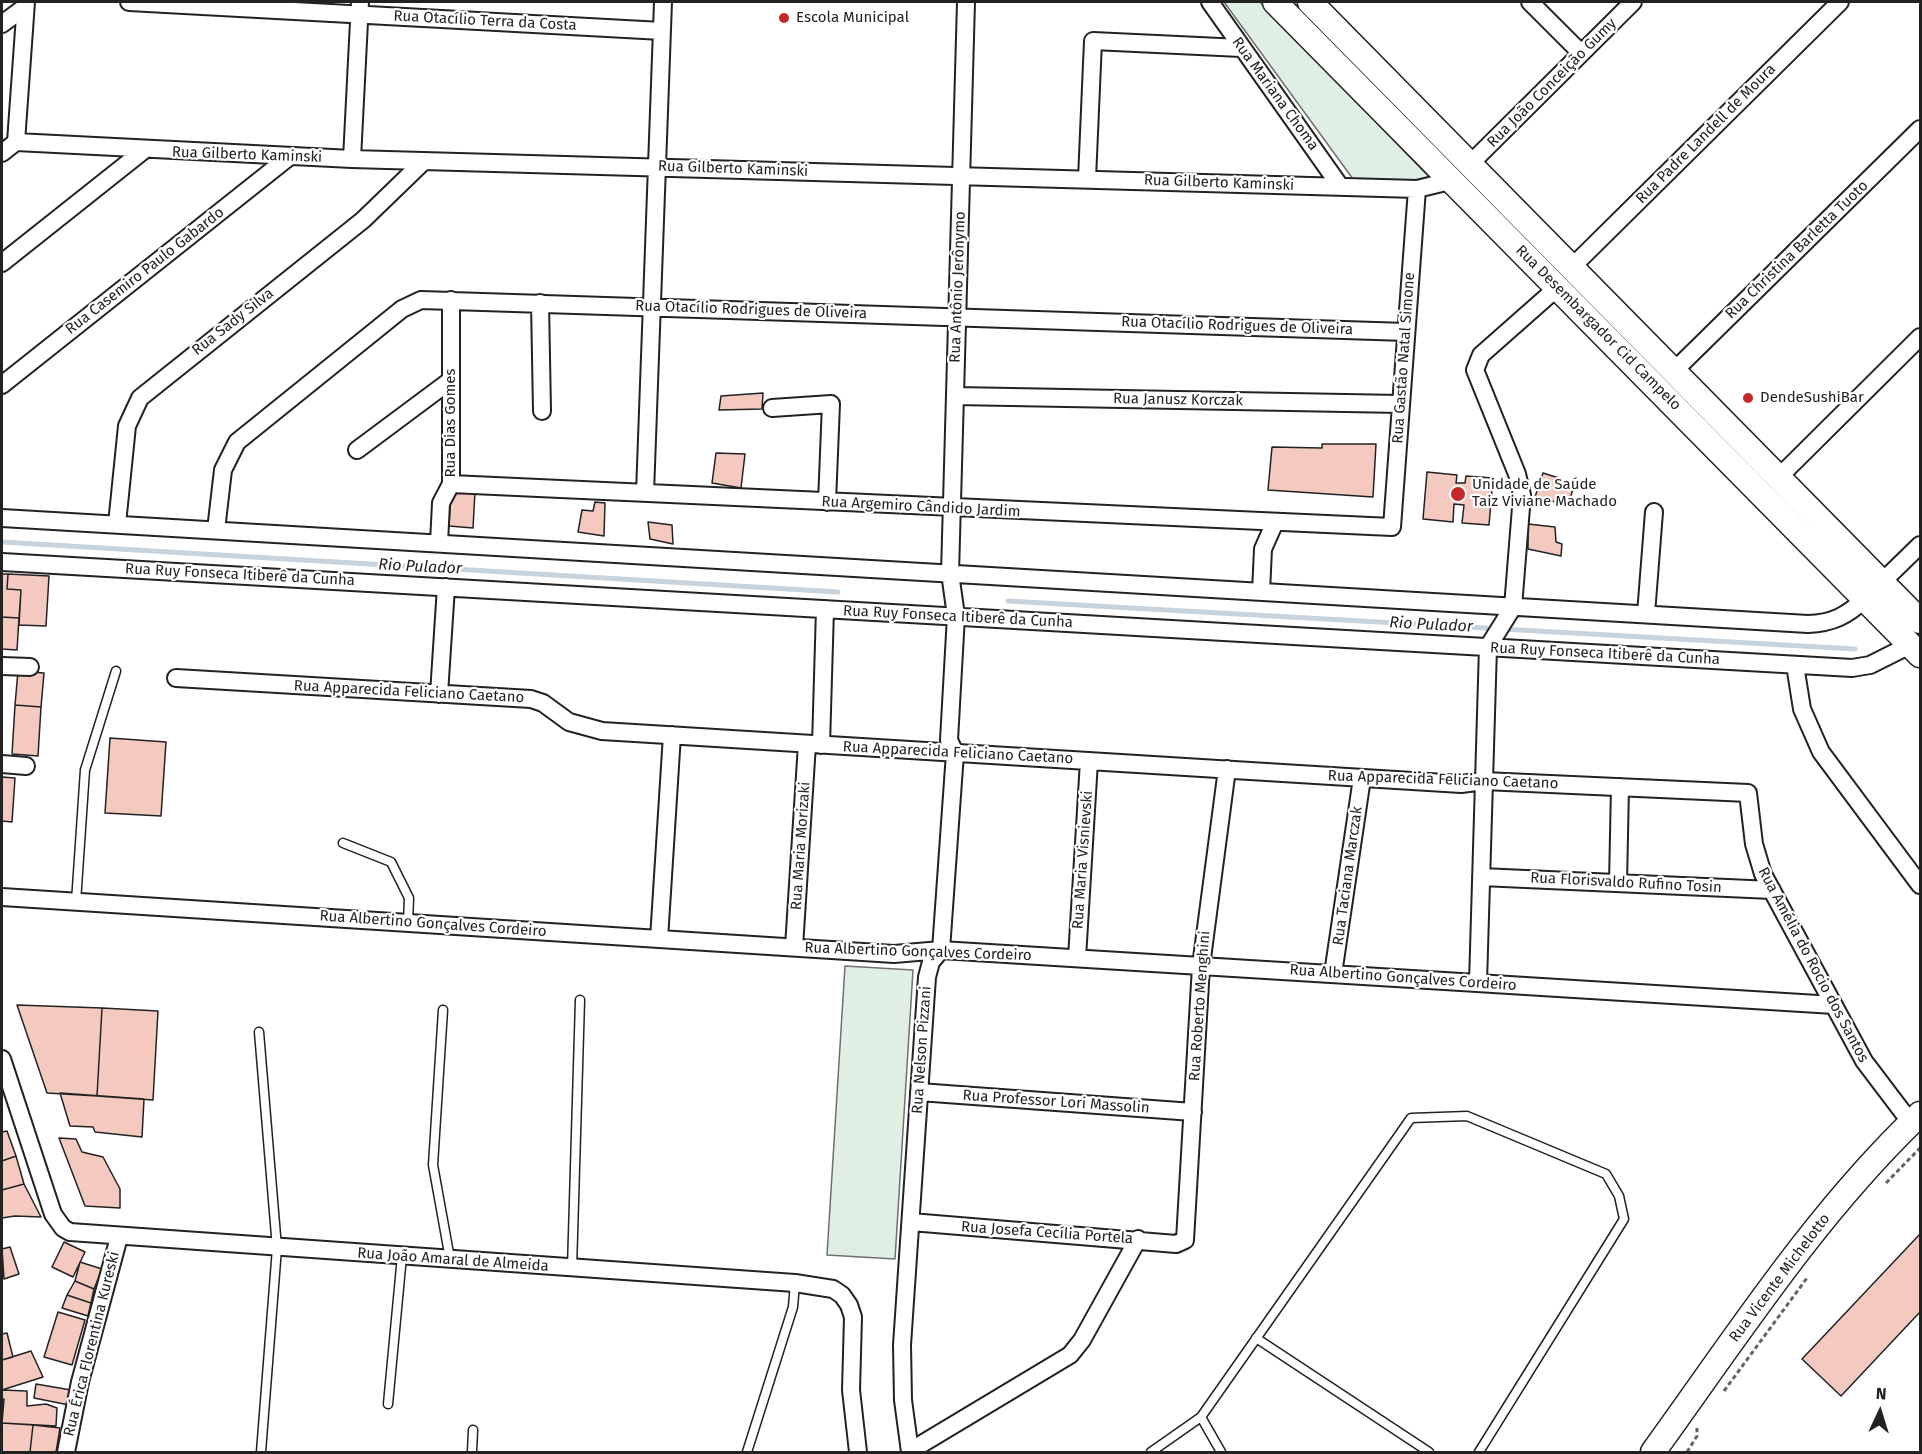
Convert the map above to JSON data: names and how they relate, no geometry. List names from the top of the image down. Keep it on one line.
{"streets":{"main road":["Rua Desembargador Cid Campelo","Rua Vicente Michelotto"],"street":["Rua Otacílio Terra da Costa","Rua João Conceição Gumy","Rua Mariana Choma","Rua Padre Landell de Moura","Rua Gilberto Kaminski","Rua Christina Barletta Tuoto","Rua Casemiro Paulo Gabardo","Rua Antônio Jerônymo","Rua Otacílio Rodrigues de Oliveira","Rua Sady Silva","Rua Gastão Natal Simone","Rua Janusz Korczak","Rua Dias Gomes","Rua Argemiro Cândido Jardim","Rua Ruy Fonseca Itiberê da Cunha","Rua Apparecida Feliciano Caetano","Rua Maria Morizaki","Rua Maria Visnievski","Rua Taciana Marczak","Rua Florisvaldo Rufino Tosin","Rua Albertino Gonçalves Cordeiro","Rua Amélia do Rocio dos Santos","Rua Roberto Menghini","Rua Nelson Pizzani","Rua Professor Lori Massolin","Rua Josefa Cecília Portela","Rua João Amaral de Almeida","Rua Érica Florentina Kureski"]},"crossings":[["Rua João Conceição Gumy","Rua Desembargador Cid Campelo"],["Rua Mariana Choma","Rua Gilberto Kaminski"],["Rua Padre Landell de Moura","Rua Desembargador Cid Campelo"],["Rua Gilberto Kaminski","Rua Casemiro Paulo Gabardo"],["Rua Gilberto Kaminski","Rua Antônio Jerônymo"],["Rua Gilberto Kaminski","Rua Sady Silva"],["Rua Gilberto Kaminski","Rua Desembargador Cid Campelo"],["Rua Gilberto Kaminski","Rua Gastão Natal Simone"],["Rua Christina Barletta Tuoto","Rua Desembargador Cid Campelo"],["Rua Antônio Jerônymo","Rua Otacílio Rodrigues de Oliveira"],["Rua Antônio Jerônymo","Rua Janusz Korczak"],["Rua Antônio Jerônymo","Rua Argemiro Cândido Jardim"],["Rua Antônio Jerônymo","Rua Ruy Fonseca Itiberê da Cunha"],["Rua Antônio Jerônymo","Rua Nelson Pizzani"],["Rua Otacílio Rodrigues de Oliveira","Rua Gastão Natal Simone"],["Rua Otacílio Rodrigues de Oliveira","Rua Dias Gomes"],["Rua Desembargador Cid Campelo","Rua Ruy Fonseca Itiberê da Cunha"],["Rua Gastão Natal Simone","Rua Janusz Korczak"],["Rua Gastão Natal Simone","Rua Argemiro Cândido Jardim"],["Rua Dias Gomes","Rua Argemiro Cândido Jardim"],["Rua Ruy Fonseca Itiberê da Cunha","Rua Maria Morizaki"],["Rua Ruy Fonseca Itiberê da Cunha","Rua Nelson Pizzani"],["Rua Apparecida Feliciano Caetano","Rua Maria Morizaki"],["Rua Apparecida Feliciano Caetano","Rua Maria Visnievski"],["Rua Apparecida Feliciano Caetano","Rua Taciana Marczak"],["Rua Apparecida Feliciano Caetano","Rua Amélia do Rocio dos Santos"],["Rua Apparecida Feliciano Caetano","Rua Roberto Menghini"],["Rua Apparecida Feliciano Caetano","Rua Nelson Pizzani"],["Rua Maria Morizaki","Rua Albertino Gonçalves Cordeiro"],["Rua Maria Visnievski","Rua Albertino Gonçalves Cordeiro"],["Rua Taciana Marczak","Rua Albertino Gonçalves Cordeiro"],["Rua Florisvaldo Rufino Tosin","Rua Amélia do Rocio dos Santos"],["Rua Albertino Gonçalves Cordeiro","Rua Amélia do Rocio dos Santos"],["Rua Albertino Gonçalves Cordeiro","Rua Roberto Menghini"],["Rua Albertino Gonçalves Cordeiro","Rua Nelson Pizzani"],["Rua Amélia do Rocio dos Santos","Rua Vicente Michelotto"],["Rua Roberto Menghini","Rua Professor Lori Massolin"],["Rua Roberto Menghini","Rua Josefa Cecília Portela"],["Rua Nelson Pizzani","Rua Professor Lori Massolin"],["Rua Nelson Pizzani","Rua Josefa Cecília Portela"],["Rua João Amaral de Almeida","Rua Érica Florentina Kureski"]],"water":["Rio Pulador"],"places":["Escola Municipal","DendeSushiBar","Unidade de Saúde Taiz Viviane Machado"],"north":"top"}
